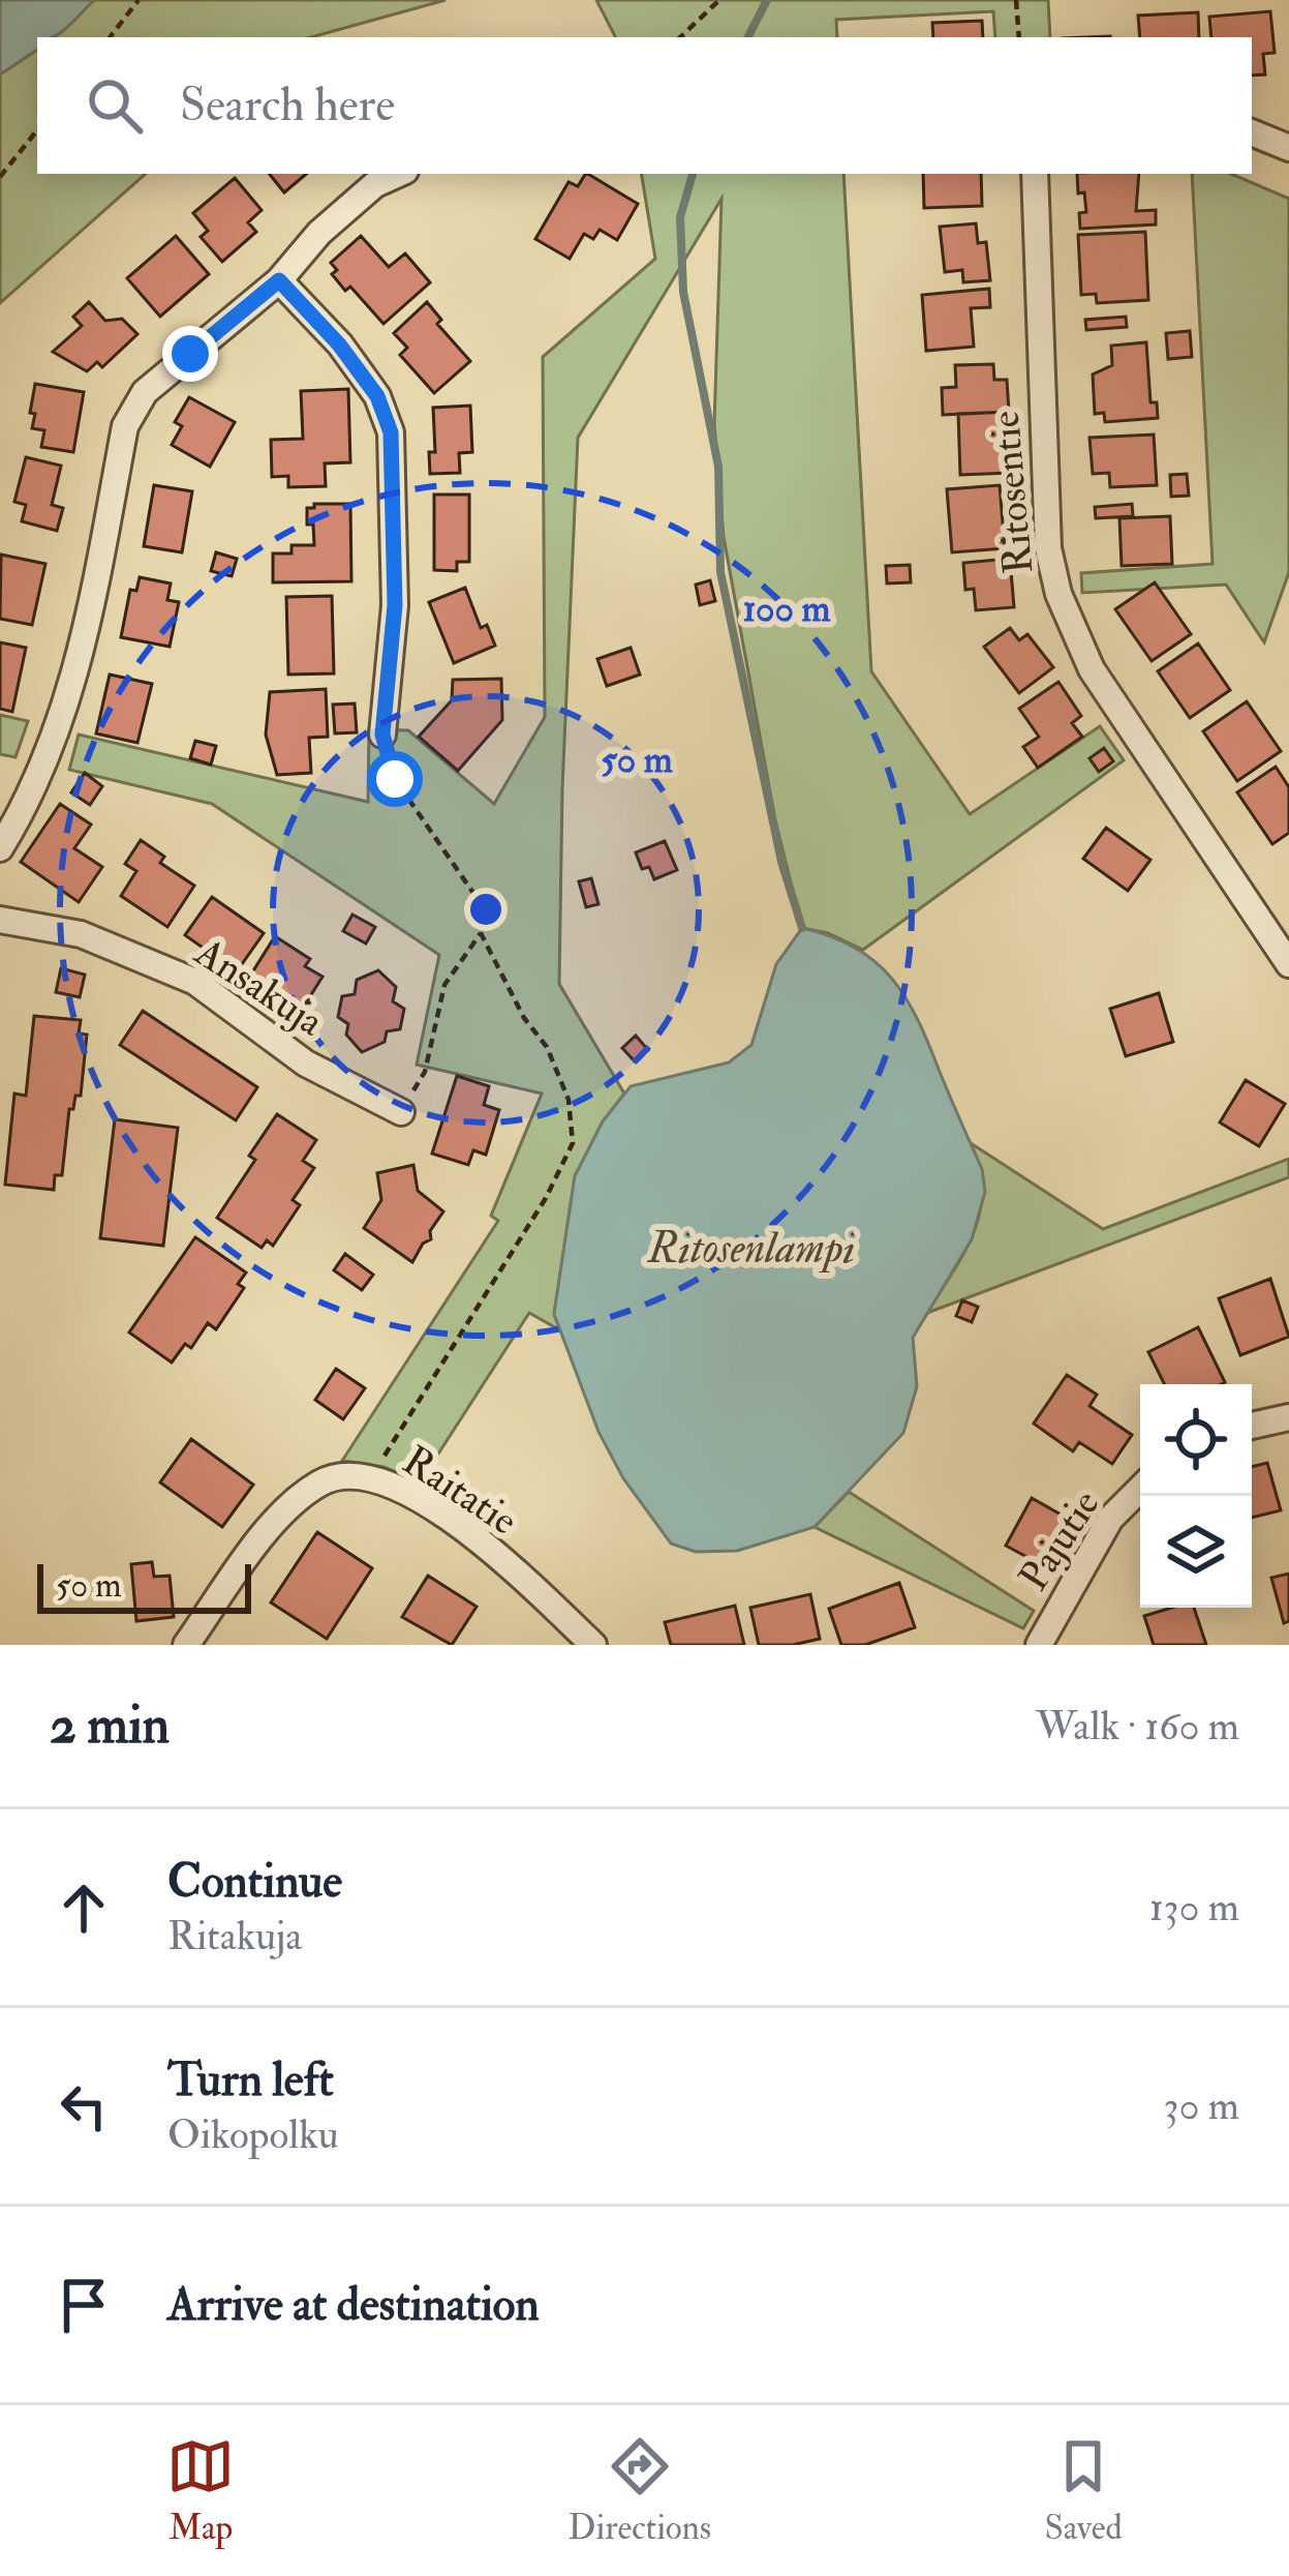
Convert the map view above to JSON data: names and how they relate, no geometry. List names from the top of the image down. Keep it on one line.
{"streets":{"street":["Ritosentie","Ansakuja","Raitatie","Pajutie"]},"water":["Ritosenlampi"],"scale_bar":"50 m","page":{"search":"Search here","scale":"50 m","heading":["2 min","Walk · 160 m"],"list":[["Continue","Ritakuja","130 m"],["Turn left","Oikopolku","30 m"],"Arrive at destination"],"nav":["Map","Directions","Saved"]},"rings":["100 m","50 m"]}
